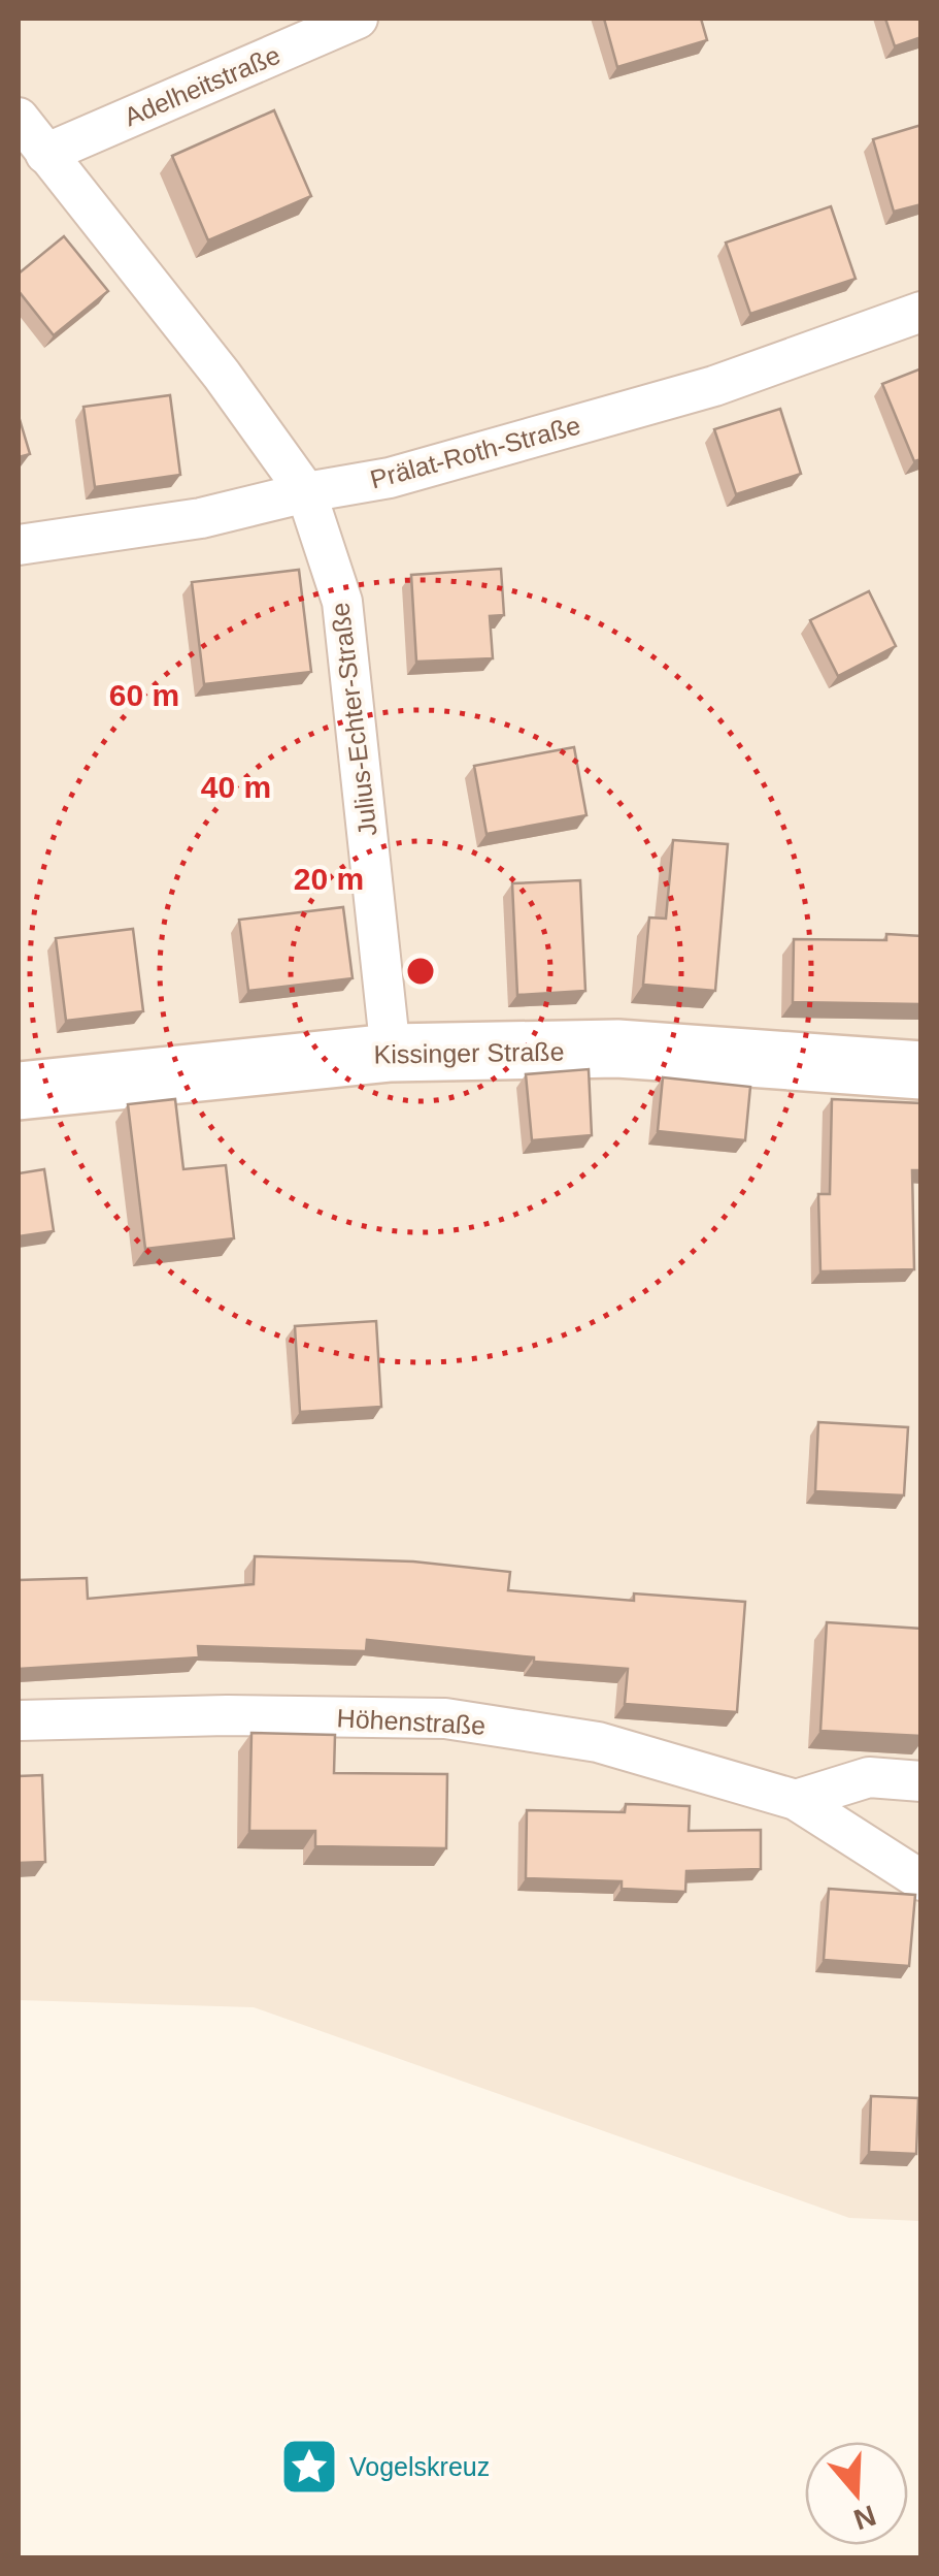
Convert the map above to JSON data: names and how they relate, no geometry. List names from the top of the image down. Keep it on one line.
{"streets":{"street":["Adelheitstraße","Prälat-Roth-Straße","Julius-Echter-Straße","Kissinger Straße","Höhenstraße"]},"crossings":[["Adelheitstraße","Julius-Echter-Straße"],["Prälat-Roth-Straße","Julius-Echter-Straße"],["Julius-Echter-Straße","Kissinger Straße"]],"places":{"place":["Vogelskreuz"]},"north":"bottom","rings":["60 m","40 m","20 m"]}
